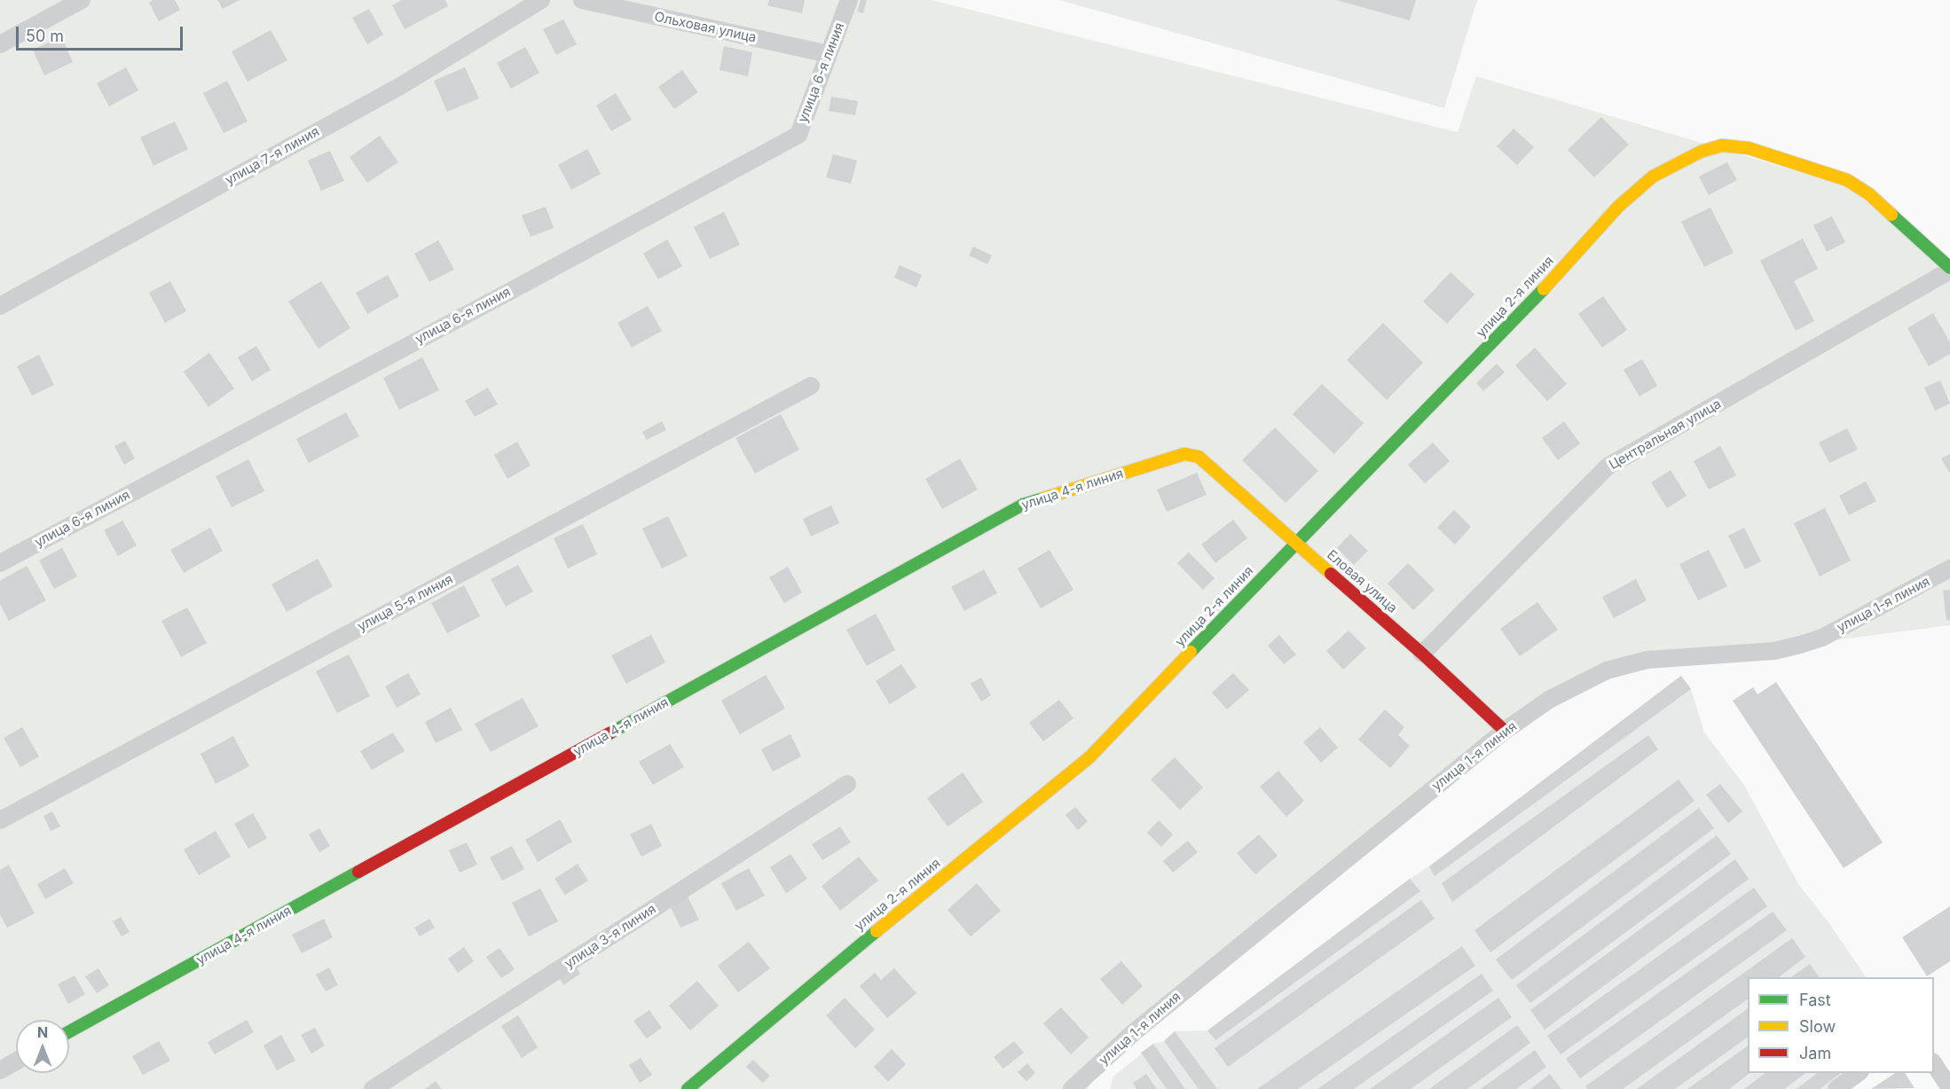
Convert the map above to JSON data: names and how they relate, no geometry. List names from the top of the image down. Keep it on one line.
{"streets":{"street":["Ольховая улица","улица 6-я линия","улица 7-я линия","улица 2-я линия","Центральная улица","улица 4-я линия","Еловая улица","улица 5-я линия","улица 1-я линия","улица 3-я линия"]},"crossings":[["Ольховая улица","улица 6-я линия"],["улица 2-я линия","Центральная улица"],["улица 2-я линия","Еловая улица"],["Центральная улица","Еловая улица"],["улица 4-я линия","Еловая улица"],["Еловая улица","улица 1-я линия"]],"legend":["Fast","Slow","Jam"],"scale_bar":"50 m","north":"top"}
